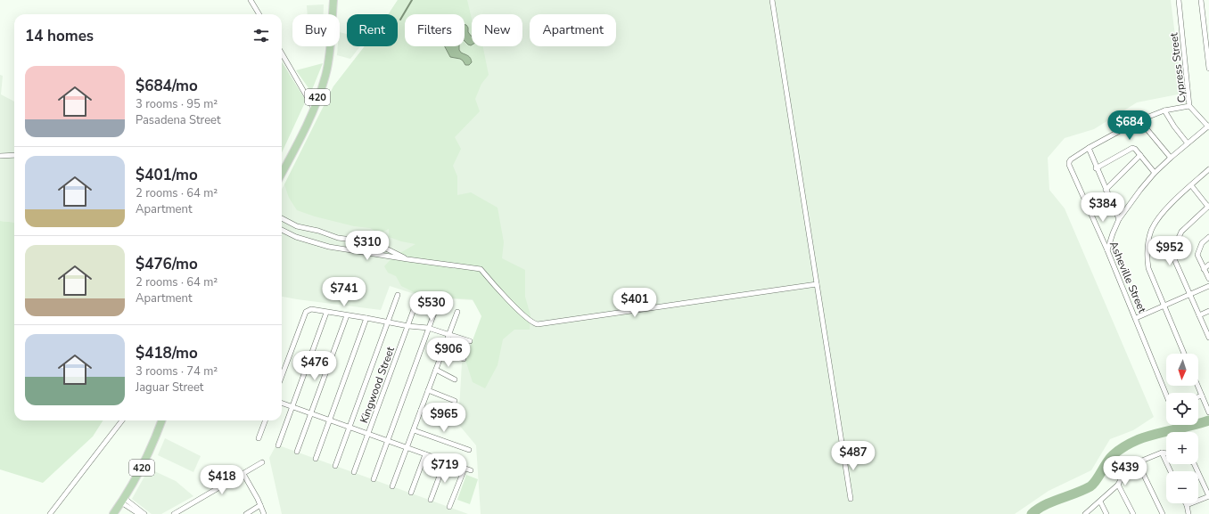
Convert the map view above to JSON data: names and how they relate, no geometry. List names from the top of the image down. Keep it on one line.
{"streets":{"main road":["420"],"street":["Cypress Street","Asheville Street","Kingwood Street"]},"crossings":[["Cypress Street","Asheville Street"]],"north":"bottom","page":{"chip":["Buy","Rent","Filters","New","Apartment"],"heading":"14 homes","list":[{"name":"$684/mo","note":"3 rooms · 95 m² · Pasadena Street"},{"name":"$401/mo","note":"2 rooms · 64 m² · Apartment"},{"name":"$476/mo","note":"2 rooms · 64 m² · Apartment"},{"name":"$418/mo","note":"3 rooms · 74 m² · Jaguar Street"}],"price":["$684","$384","$310","$952","$741","$401","$530","$906","$476","$965","$487","$719","$439","$418"],"map_buttons":["+","−"]}}
